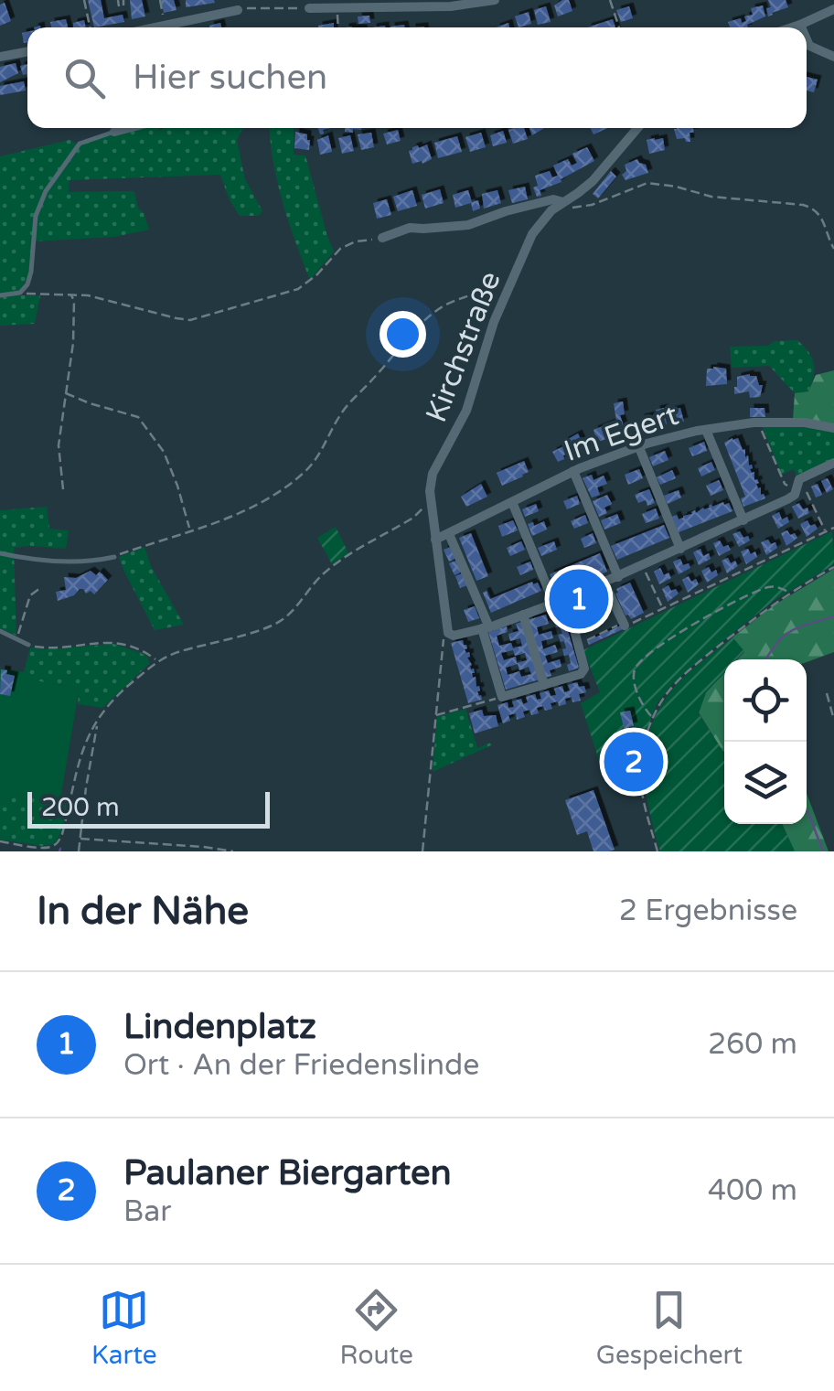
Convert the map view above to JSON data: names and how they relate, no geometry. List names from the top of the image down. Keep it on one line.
{"streets":{"street":["Kirchstraße","Im Egert"]},"crossings":[["Kirchstraße","Im Egert"]],"scale_bar":"200 m","page":{"search":"Hier suchen","pins":["1","2"],"scale":"200 m","heading":["In der Nähe","2 Ergebnisse"],"list":[{"mark":"1","name":"Lindenplatz","note":"Ort · An der Friedenslinde","value":"260 m"},{"mark":"2","name":"Paulaner Biergarten","note":"Bar","value":"400 m"}],"nav":["Karte","Route","Gespeichert"]}}
